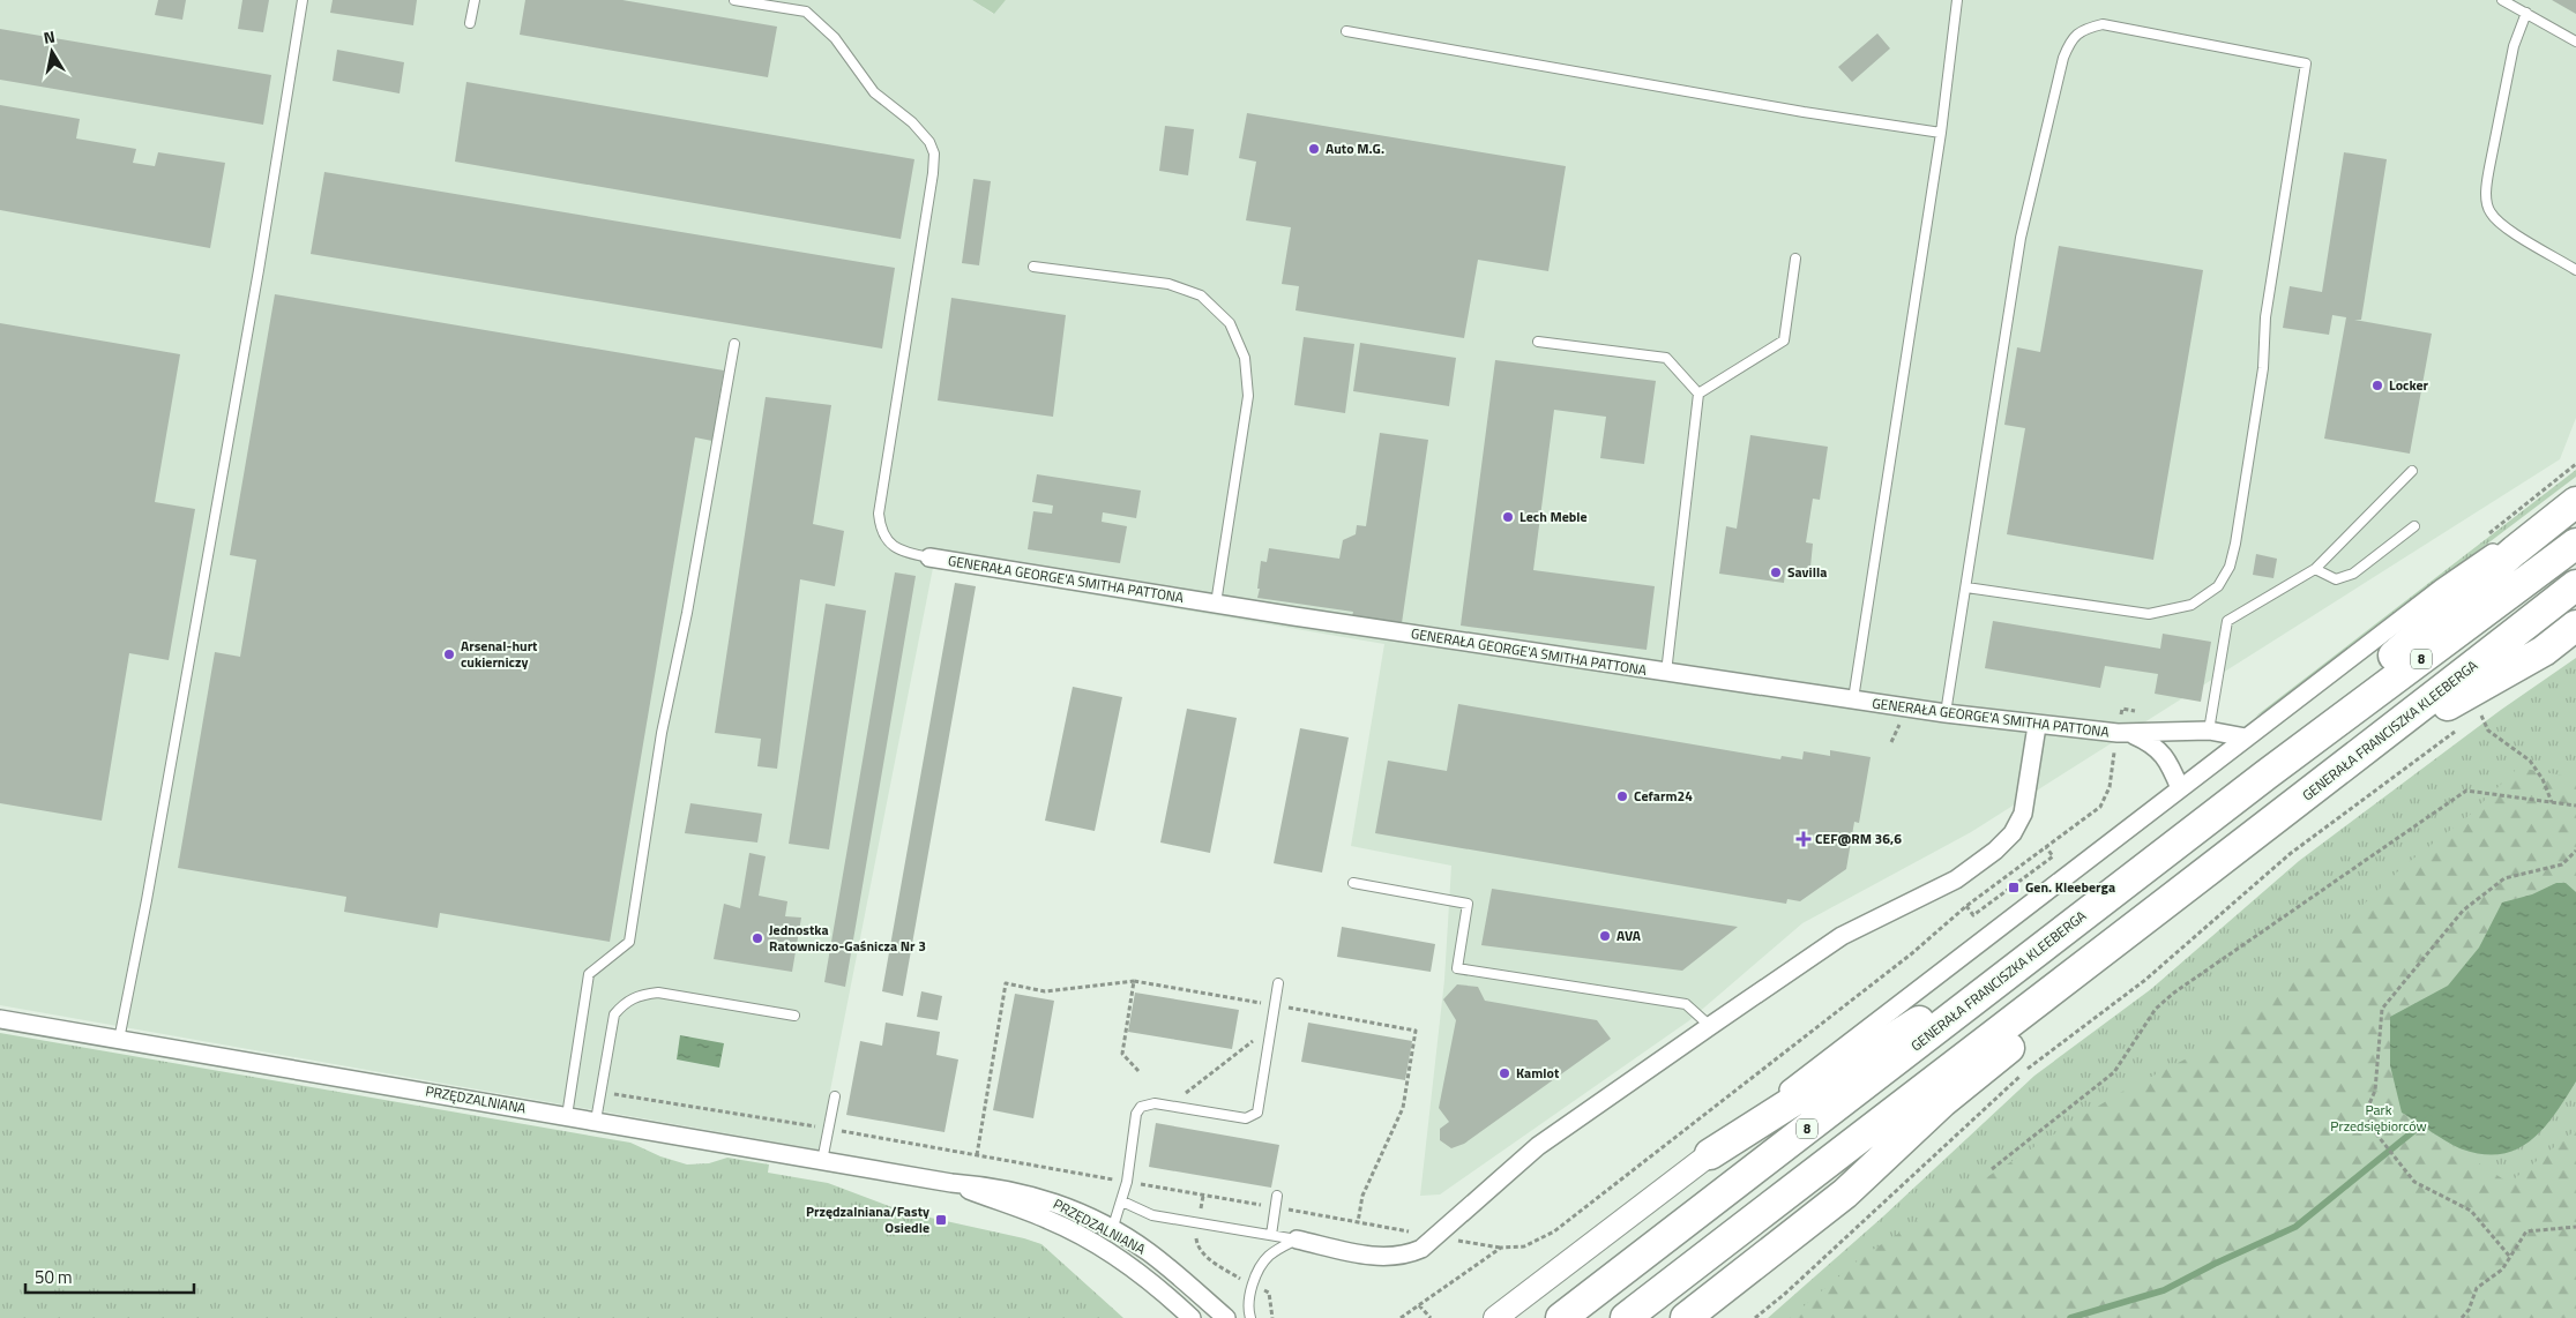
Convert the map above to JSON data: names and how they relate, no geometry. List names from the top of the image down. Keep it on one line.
{"streets":{"highway":["8","GENERAŁA FRANCISZKA KLEEBERGA"],"street":["GENERAŁA GEORGE'A SMITHA PATTONA","PRZĘDZALNIANA"]},"parks":["Park Przedsiębiorców"],"places":{"other":["Auto M.G.","Locker","Lech Meble","Savilla","Arsenal-hurt cukierniczy","Cefarm24","AVA","Jednostka Ratowniczo-Gaśnicza Nr 3","Kamlot"],"health":["CEF@RM 36,6"],"transit":["Gen. Kleeberga","Przędzalniana/Fasty Osiedle"]},"scale_bar":"50 m","north":"top"}
